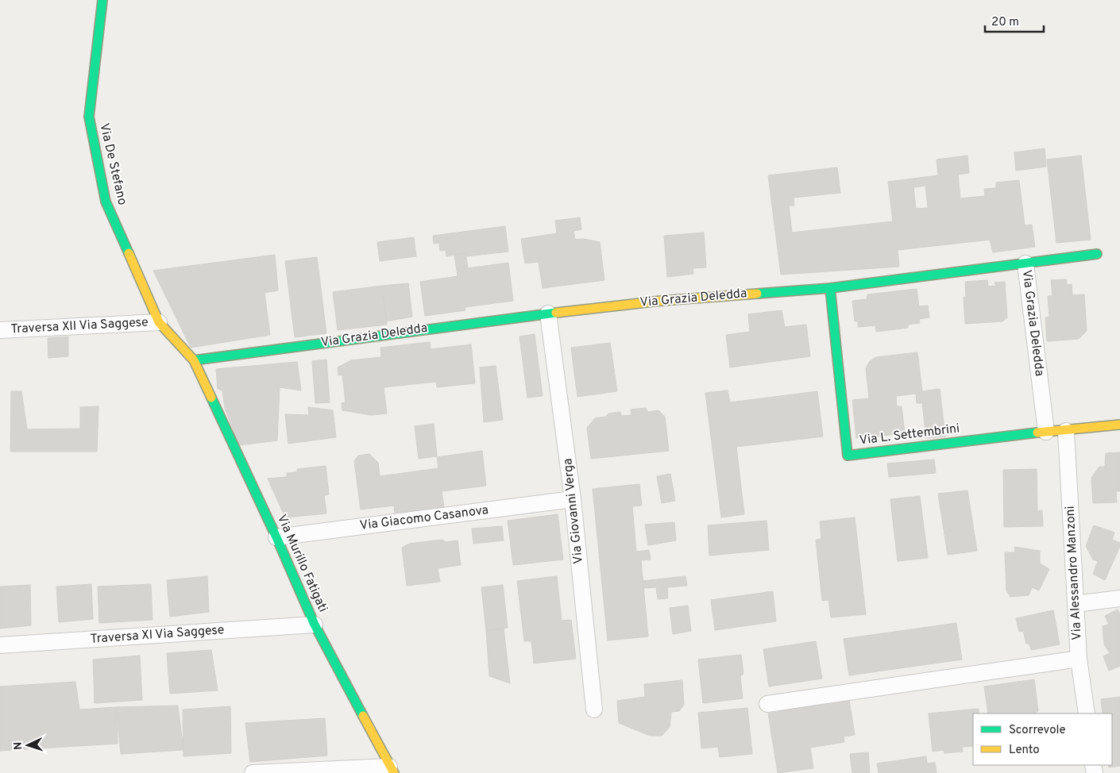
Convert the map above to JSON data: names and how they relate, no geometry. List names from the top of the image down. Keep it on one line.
{"streets":{"street":["Via De Stefano","Via Grazia Deledda","Traversa XII Via Saggese","Via L. Settembrini","Via Giovanni Verga","Via Giacomo Casanova","Via Murillo Fatigati","Via Alessandro Manzoni","Traversa XI Via Saggese"]},"crossings":[["Via De Stefano","Via Grazia Deledda"],["Via De Stefano","Traversa XII Via Saggese"],["Via De Stefano","Via Murillo Fatigati"],["Via Grazia Deledda","Via L. Settembrini"],["Via Grazia Deledda","Via Giovanni Verga"],["Via Grazia Deledda","Via Murillo Fatigati"],["Via Giovanni Verga","Via Giacomo Casanova"],["Via Giacomo Casanova","Via Murillo Fatigati"],["Via Murillo Fatigati","Traversa XI Via Saggese"]],"legend":["Scorrevole","Lento"],"scale_bar":"20 m","north":"left"}
